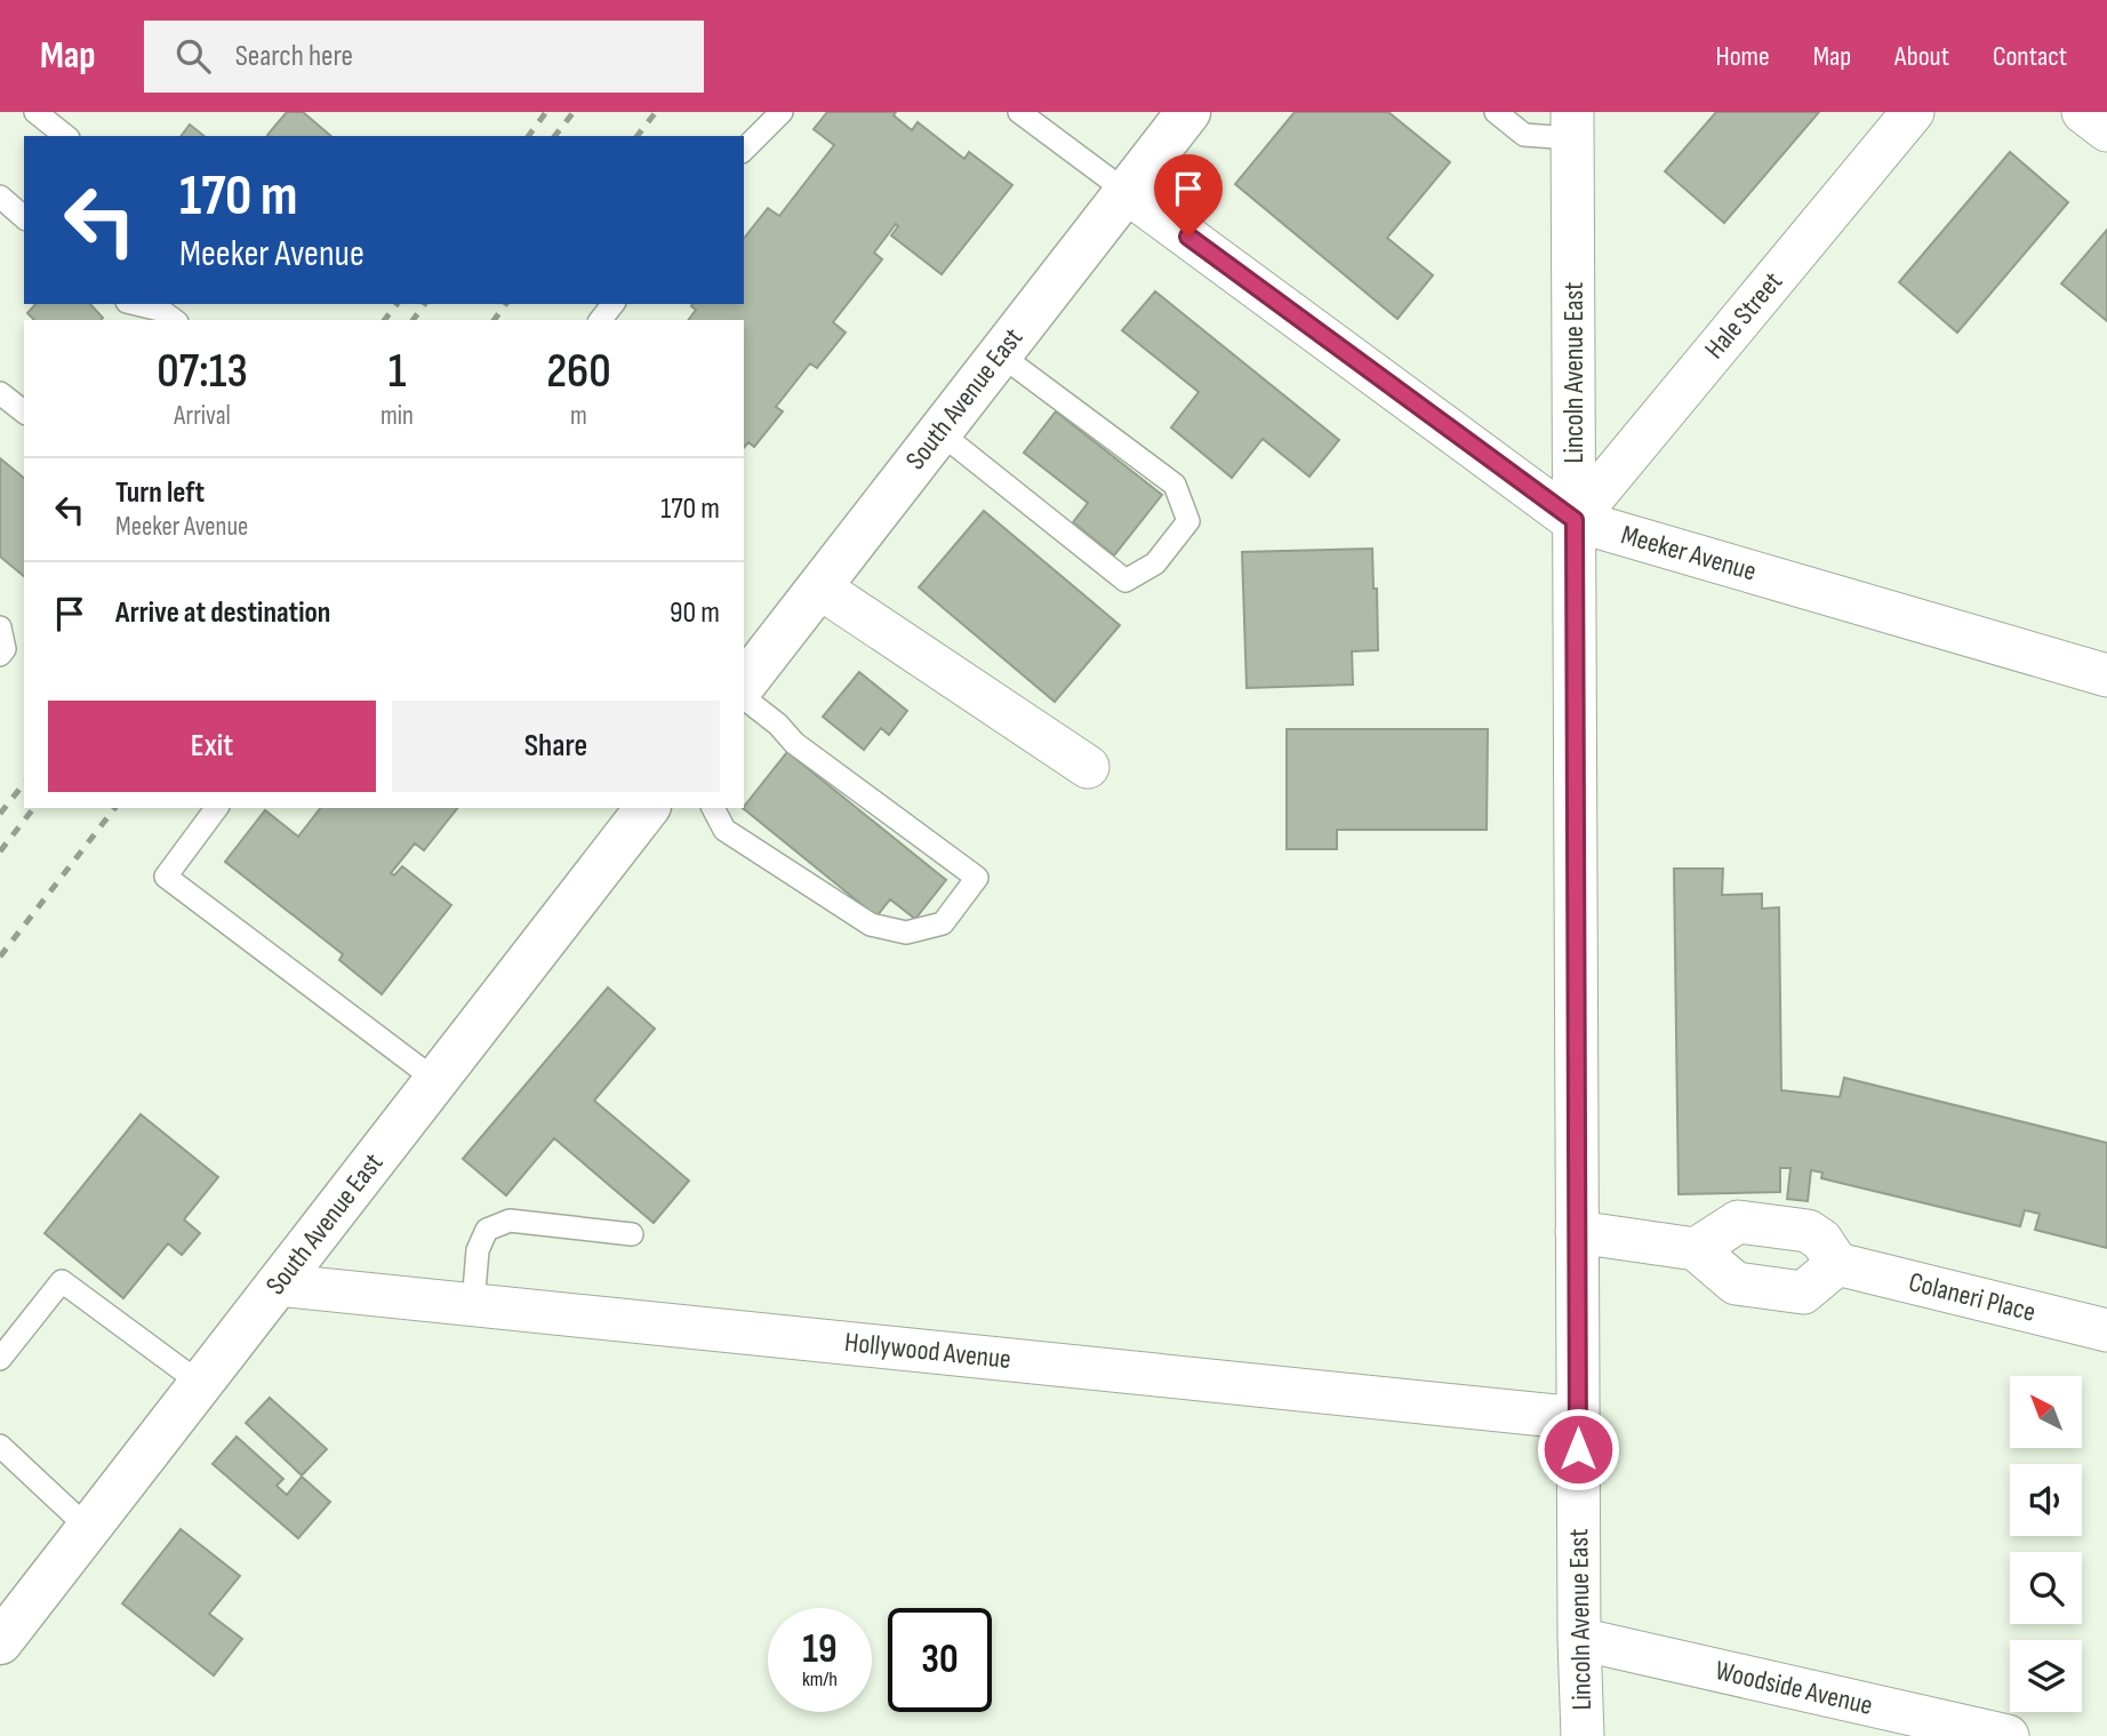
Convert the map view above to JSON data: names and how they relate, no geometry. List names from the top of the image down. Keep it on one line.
{"streets":{"main road":["South Avenue East"],"street":["Hale Street","Lincoln Avenue East","Meeker Avenue","Colaneri Place","Hollywood Avenue","Woodside Avenue"]},"crossings":[["Hale Street","Lincoln Avenue East"],["Hale Street","Meeker Avenue"],["Lincoln Avenue East","Meeker Avenue"],["Lincoln Avenue East","Hollywood Avenue"],["Lincoln Avenue East","Woodside Avenue"],["South Avenue East","Meeker Avenue"],["South Avenue East","Hollywood Avenue"]],"north":"top left","page":{"header":"Map","search":"Search here","nav":["Home","Map","About","Contact"],"turn":["170 m","Meeker Avenue"],"eta":["07:13","Arrival","1","min","260","m"],"list":[{"name":"Turn left","note":"Meeker Avenue","value":"170 m"},{"name":"Arrive at destination","value":"90 m"}],"buttons":["Exit","Share"],"speed":"19 km/h","limit":"30"}}
